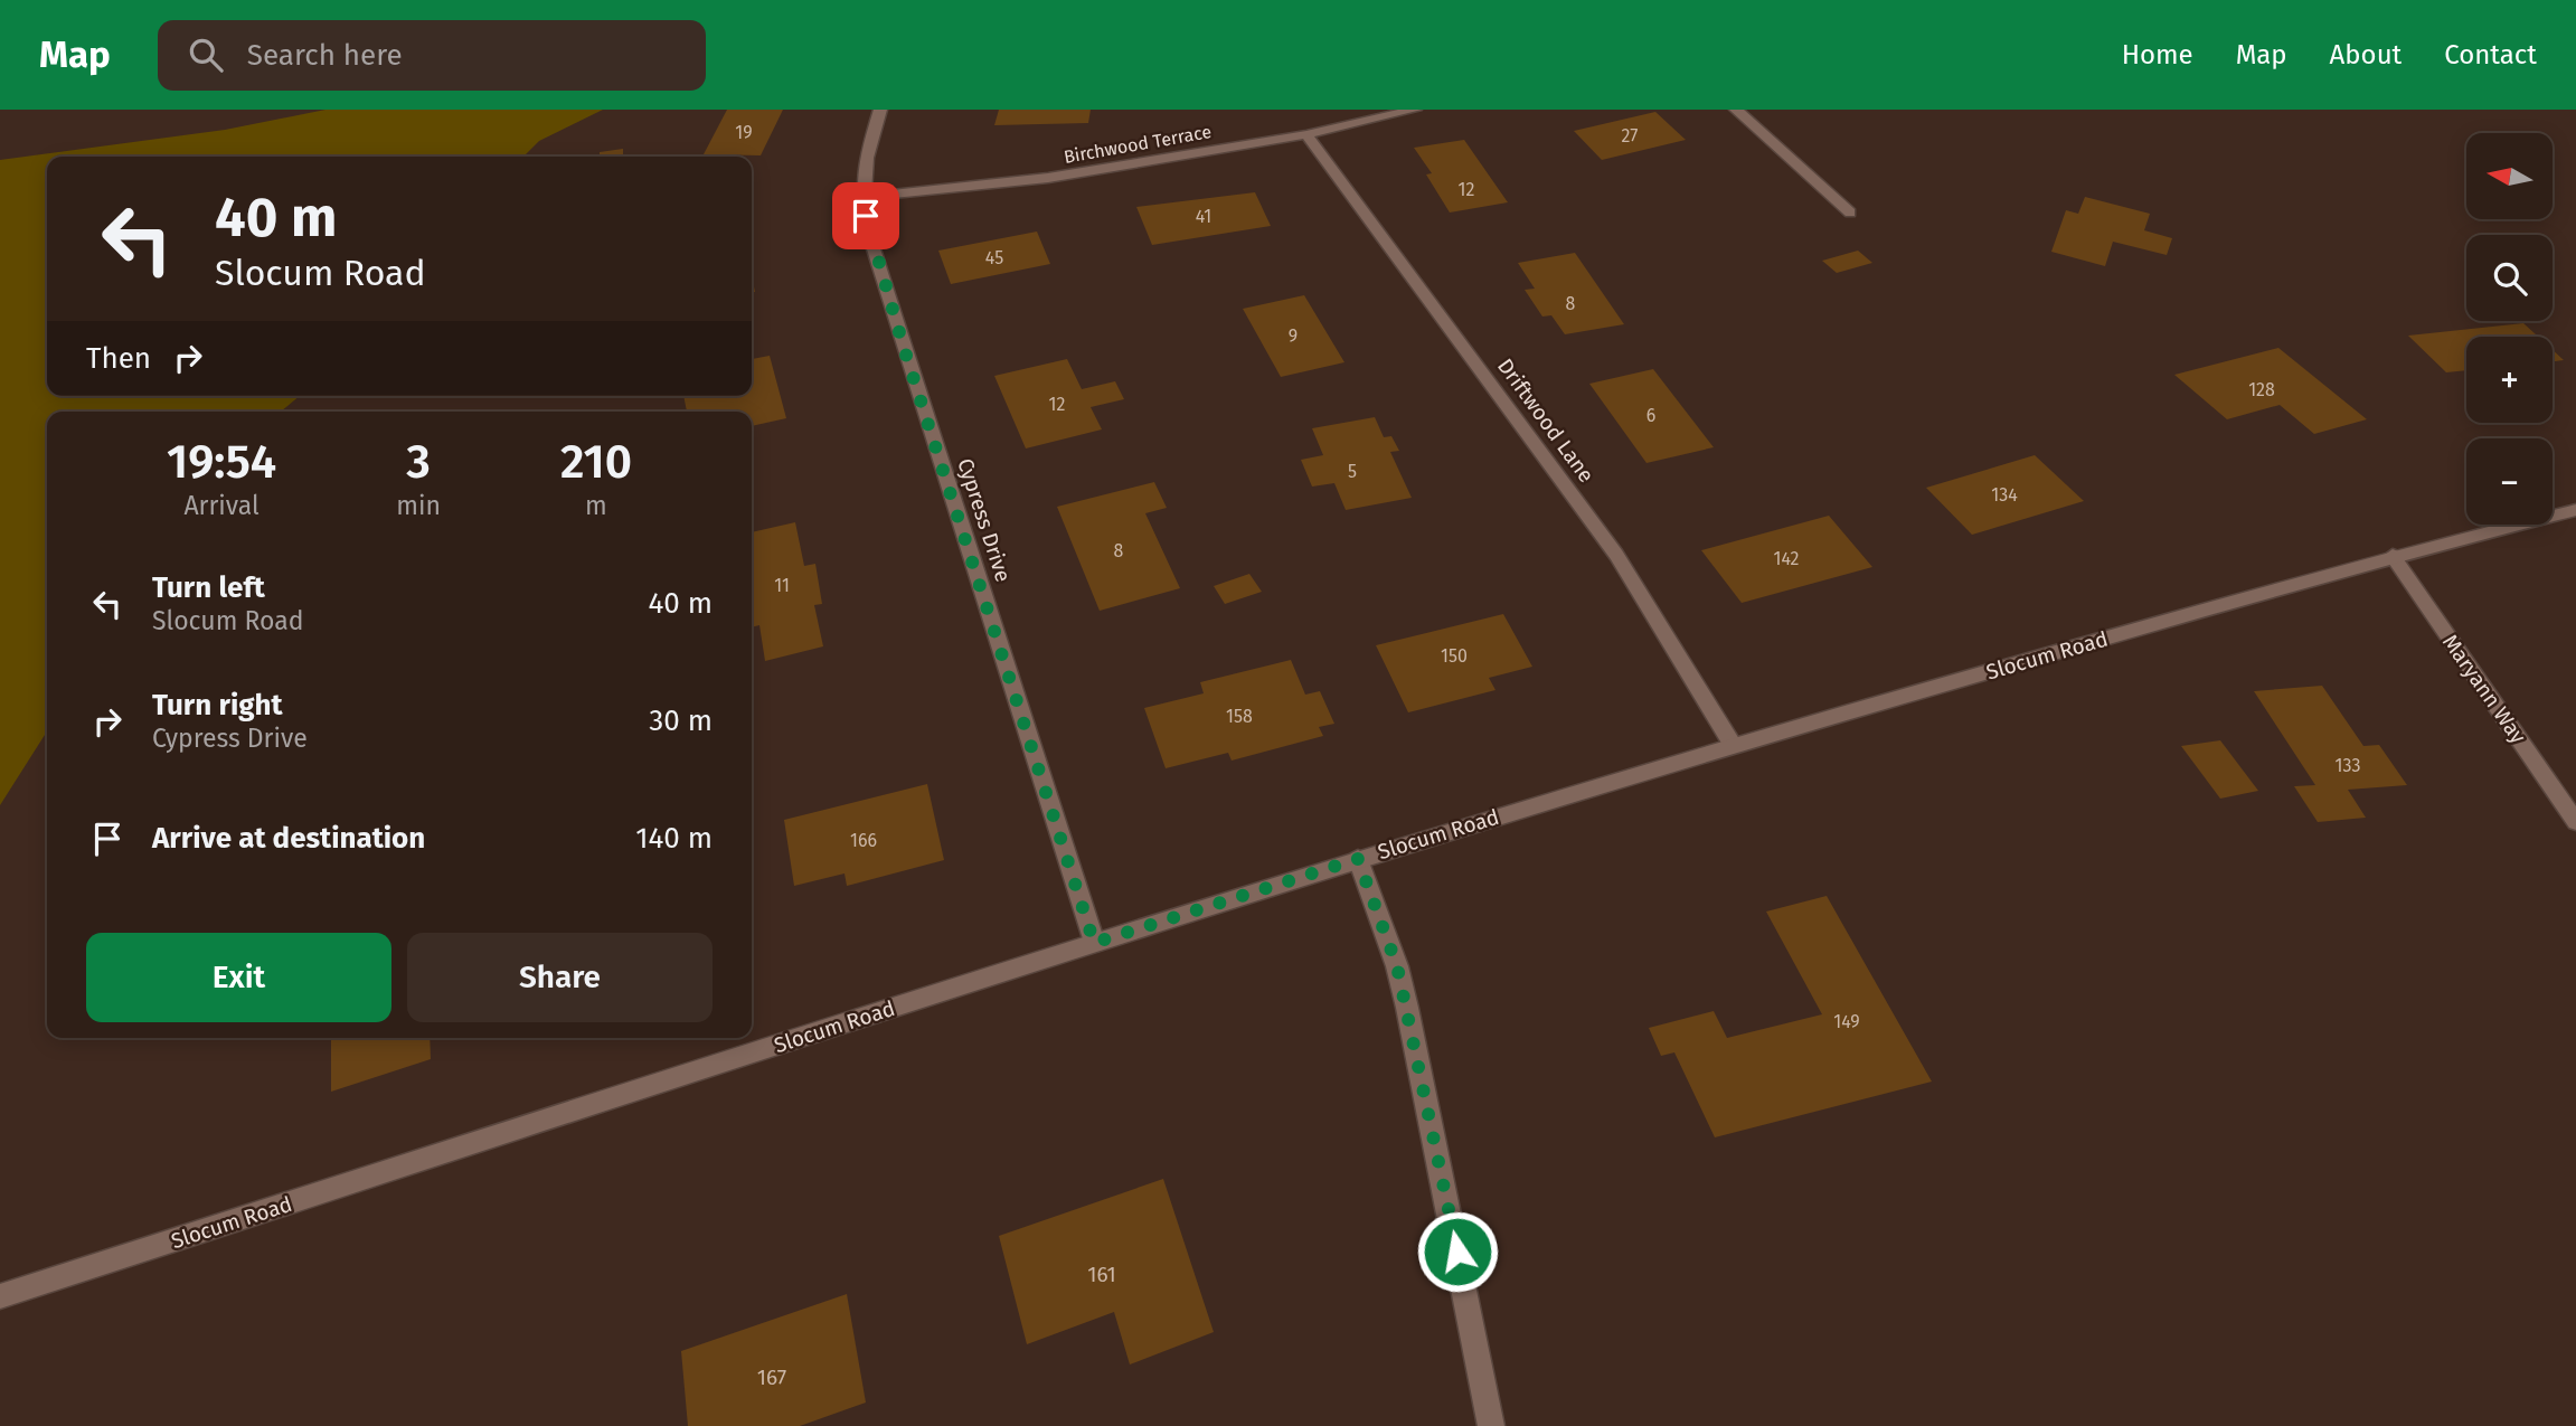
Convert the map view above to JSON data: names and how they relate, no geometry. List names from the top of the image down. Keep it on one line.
{"streets":{"street":["Birchwood Terrace","Driftwood Lane","Cypress Drive","Slocum Road","Maryann Way"]},"crossings":[["Birchwood Terrace","Driftwood Lane"],["Birchwood Terrace","Cypress Drive"],["Driftwood Lane","Slocum Road"],["Cypress Drive","Slocum Road"],["Slocum Road","Maryann Way"]],"house_numbers":["19","27","12","41","45","8","9","128","12","6","5","134","8","142","11","150","158","133","166","149","161","167"],"north":"left","page":{"header":"Map","search":"Search here","nav":["Home","Map","About","Contact"],"map_buttons":["+","−"],"turn":["40 m","Slocum Road"],"then":"Then","eta":["19:54","Arrival","3","min","210","m"],"list":[{"name":"Turn left","note":"Slocum Road","value":"40 m"},{"name":"Turn right","note":"Cypress Drive","value":"30 m"},{"name":"Arrive at destination","value":"140 m"}],"buttons":["Exit","Share"]}}
